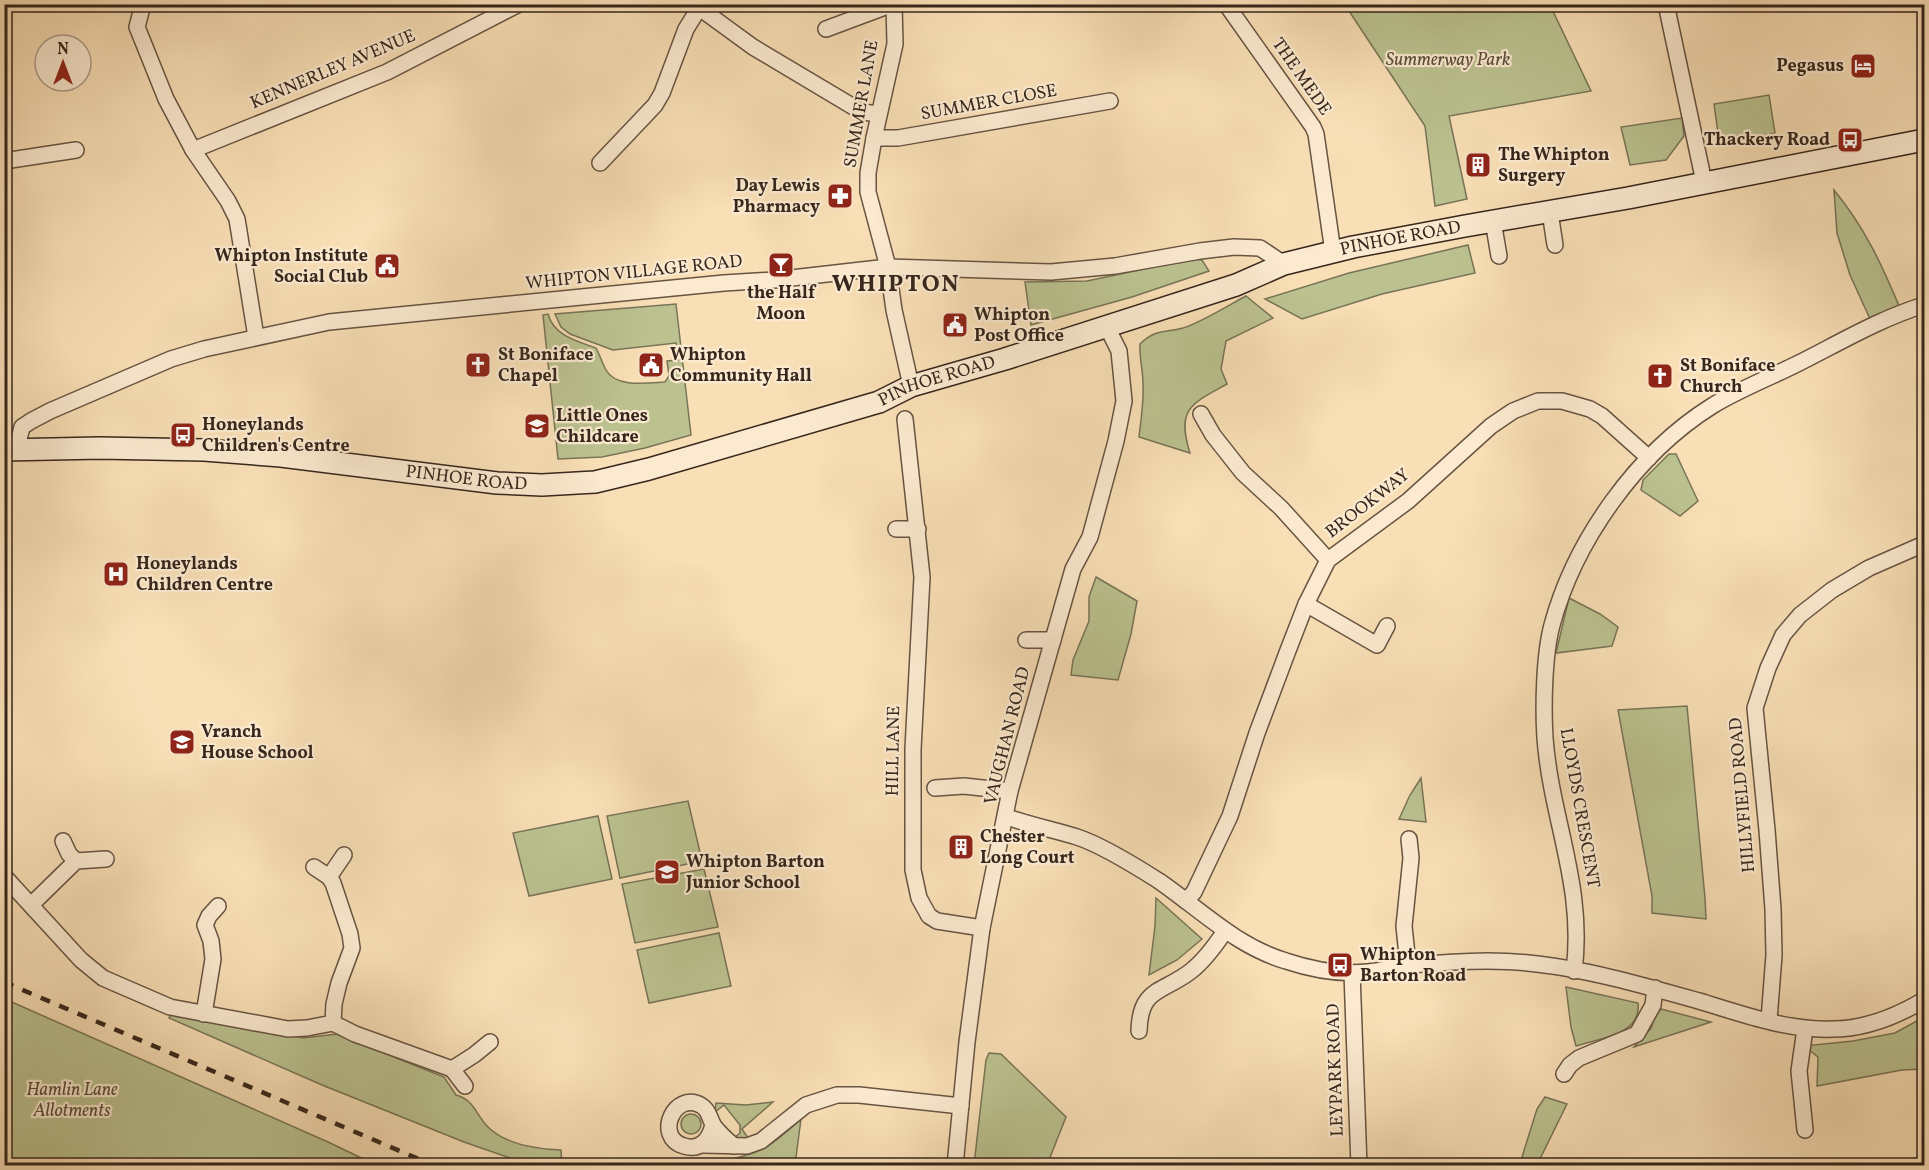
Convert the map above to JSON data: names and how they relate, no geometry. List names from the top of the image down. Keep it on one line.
{"streets":{"main road":["PINHOE ROAD"],"street":["KENNERLEY AVENUE","THE MEDE","SUMMER CLOSE","SUMMER LANE","WHIPTON VILLAGE ROAD","BROOKWAY","VAUGHAN ROAD","HILL LANE","HILLYFIELD ROAD","LLOYDS CRESCENT","LEYPARK ROAD"]},"crossings":[["THE MEDE","PINHOE ROAD"],["SUMMER CLOSE","SUMMER LANE"],["SUMMER LANE","PINHOE ROAD"],["SUMMER LANE","WHIPTON VILLAGE ROAD"],["PINHOE ROAD","WHIPTON VILLAGE ROAD"],["PINHOE ROAD","VAUGHAN ROAD"],["BROOKWAY","LLOYDS CRESCENT"],["VAUGHAN ROAD","HILL LANE"]],"districts":["WHIPTON"],"parks":["Summerway Park","Hamlin Lane Allotments"],"places":{"hotel":["Pegasus"],"bus stop":["Thackery Road","Honeylands Children's Centre","Whipton Barton Road"],"building":["The Whipton Surgery","Chester Long Court"],"pharmacy":["Day Lewis Pharmacy"],"bar":["the Half Moon"],"public building":["Whipton Institute Social Club","Whipton Post Office","Whipton Community Hall"],"church":["St Boniface Chapel","St Boniface Church"],"school or university":["Little Ones Childcare","Vranch House School","Whipton Barton Junior School"],"hospital":["Honeylands Children Centre"]},"north":"top"}
